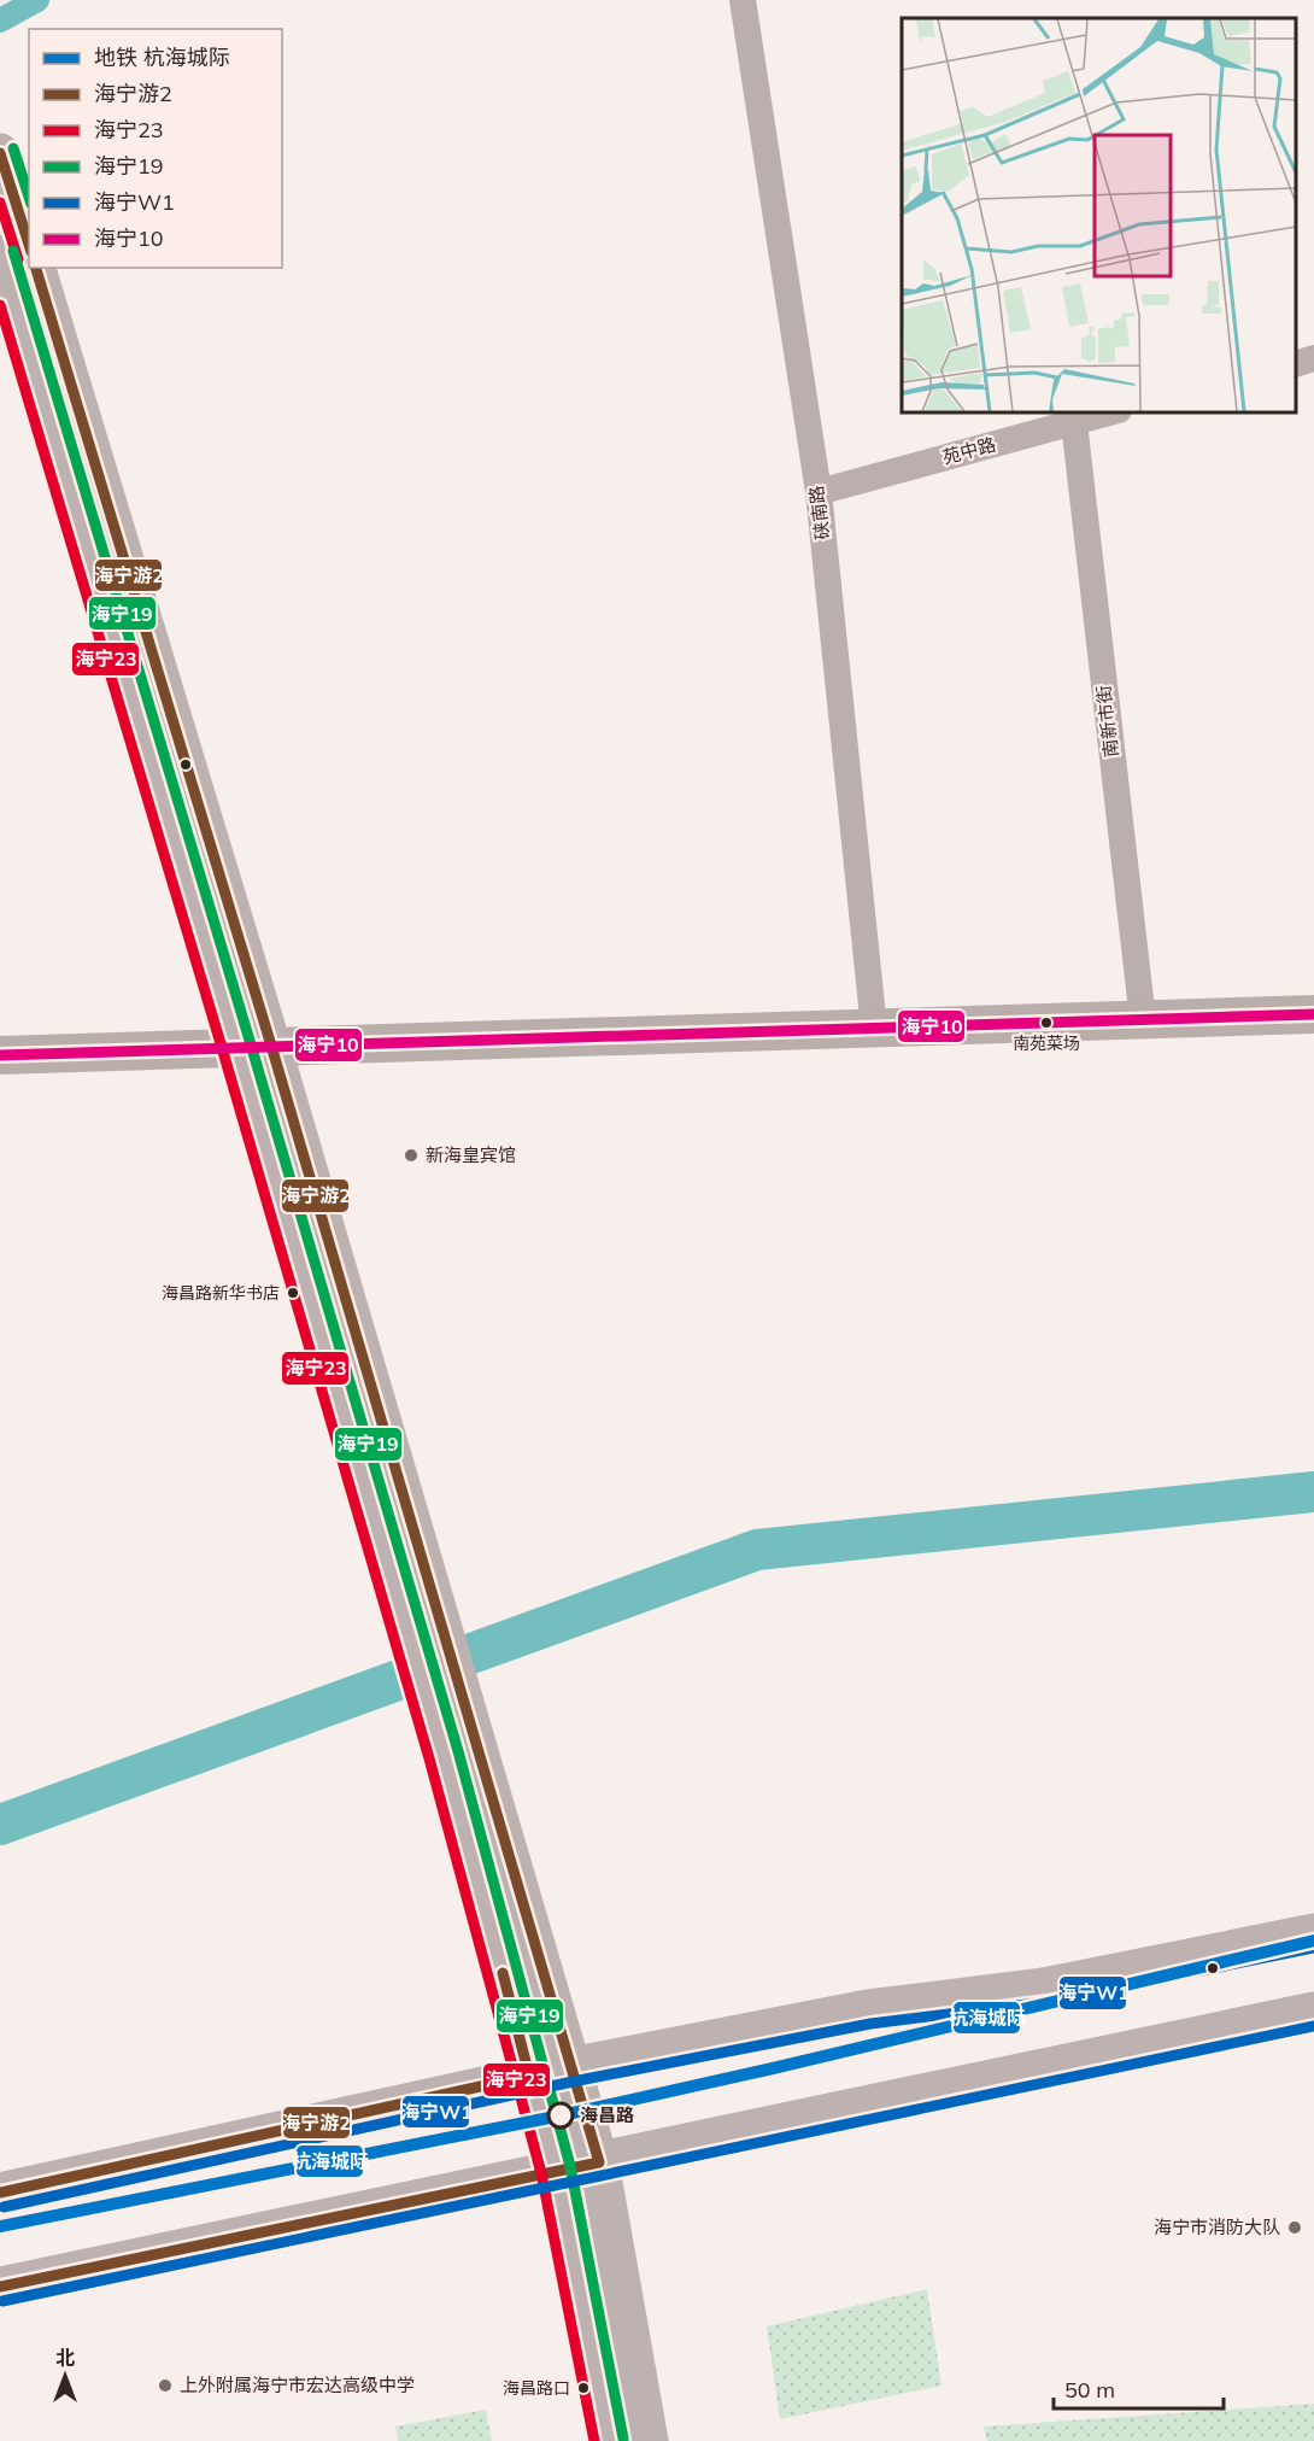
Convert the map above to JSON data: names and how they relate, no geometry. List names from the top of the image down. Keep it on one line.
{"streets":{"street":["苑中路","硖南路","南新市街"]},"crossings":[["苑中路","硖南路"],["苑中路","南新市街"]],"places":["南苑菜场","新海皇宾馆","海昌路新华书店","海昌路","海宁市消防大队","上外附属海宁市宏达高级中学","海昌路口"],"lines":["transit line 海宁19","transit line 海宁游2","transit line 海宁23","transit line 海宁10","metro line 杭海城际","transit line 海宁W1"],"legend":["地铁 杭海城际","海宁游2","海宁23","海宁19","海宁W1","海宁10"],"scale_bar":"50 m","north":"top"}
